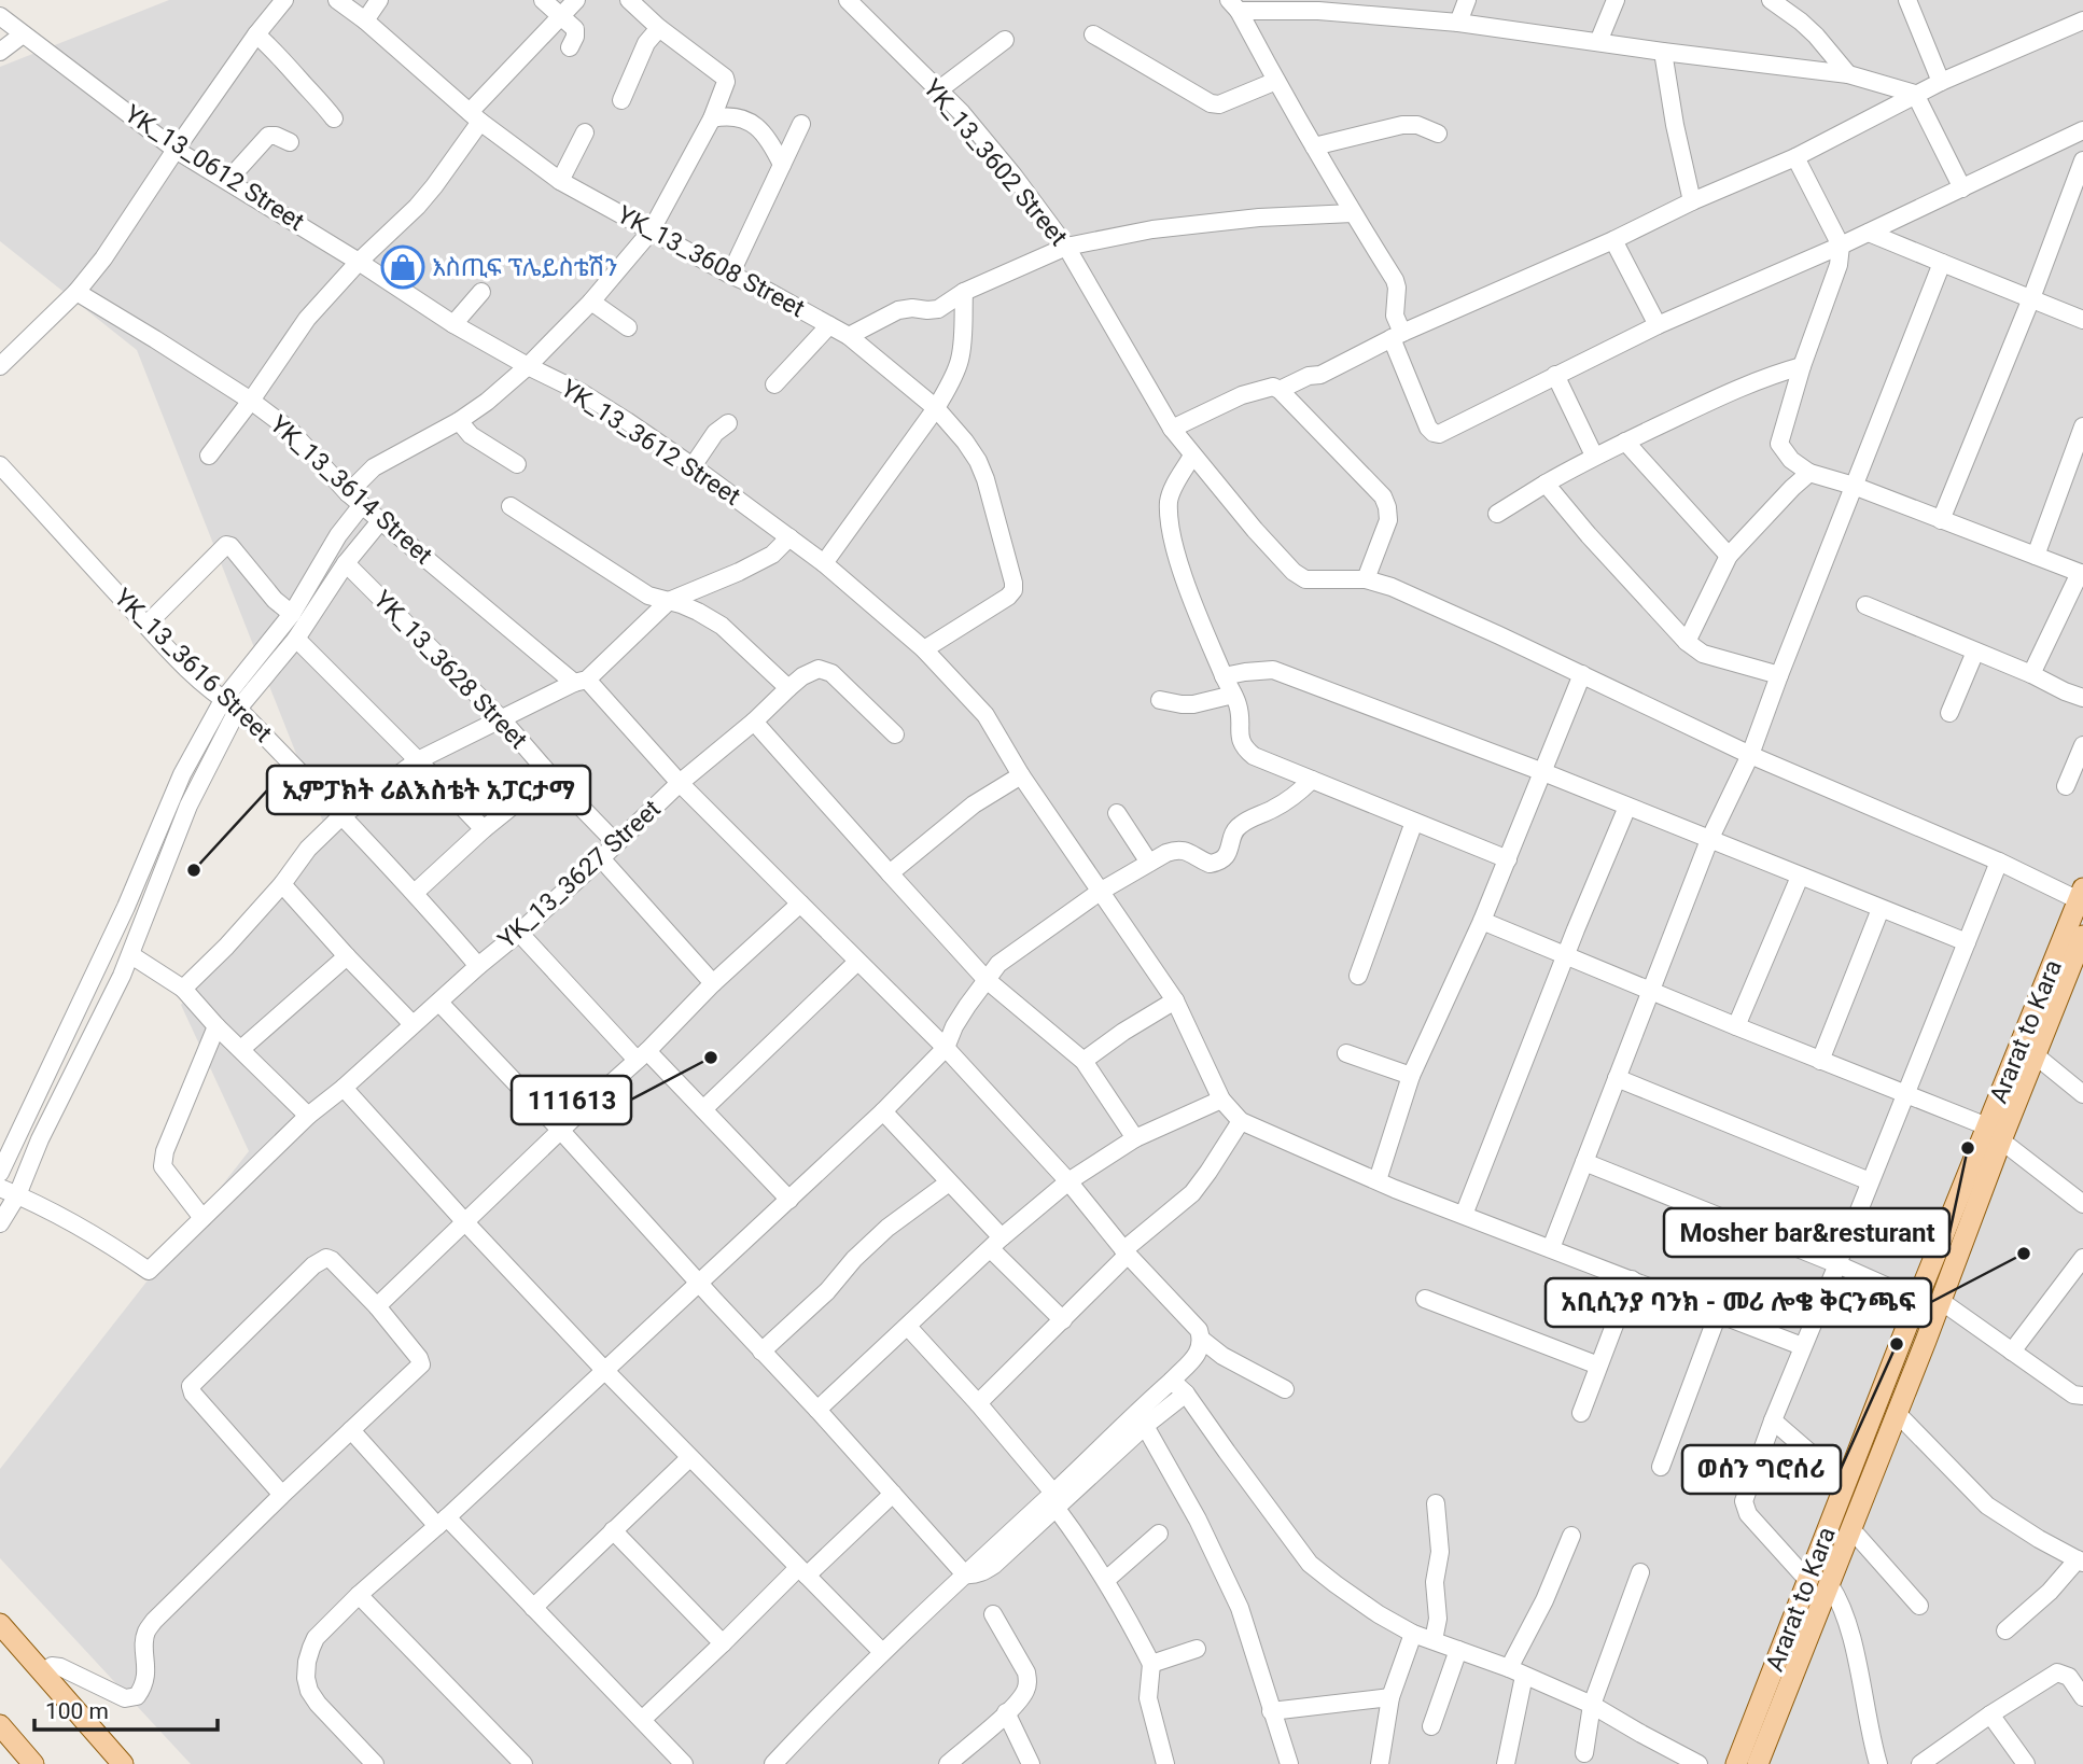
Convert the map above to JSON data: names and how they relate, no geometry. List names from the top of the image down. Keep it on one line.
{"streets":{"main road":["Ararat to Kara"],"street":["YK_13_3602 Street","YK_13_0612 Street","YK_13_3608 Street","YK_13_3612 Street","YK_13_3614 Street","YK_13_3616 Street","YK_13_3628 Street","YK_13_3627 Street"]},"crossings":[["YK_13_3602 Street","Ararat to Kara"],["YK_13_0612 Street","YK_13_3612 Street"],["YK_13_3608 Street","YK_13_3612 Street"],["YK_13_3614 Street","YK_13_3627 Street"],["YK_13_3616 Street","YK_13_3627 Street"],["YK_13_3628 Street","YK_13_3627 Street"]],"places":{"shop":["እስጢፍ ፕሌይስቴሽን"],"other":["ኢምፓክት ሪልእስቴት አፓርታማ","111613","Mosher bar&resturant","አቢሲንያ ባንክ - መሪ ሎቄ ቅርንጫፍ","ወሰን ግሮሰሪ"]},"scale_bar":"100 m"}
